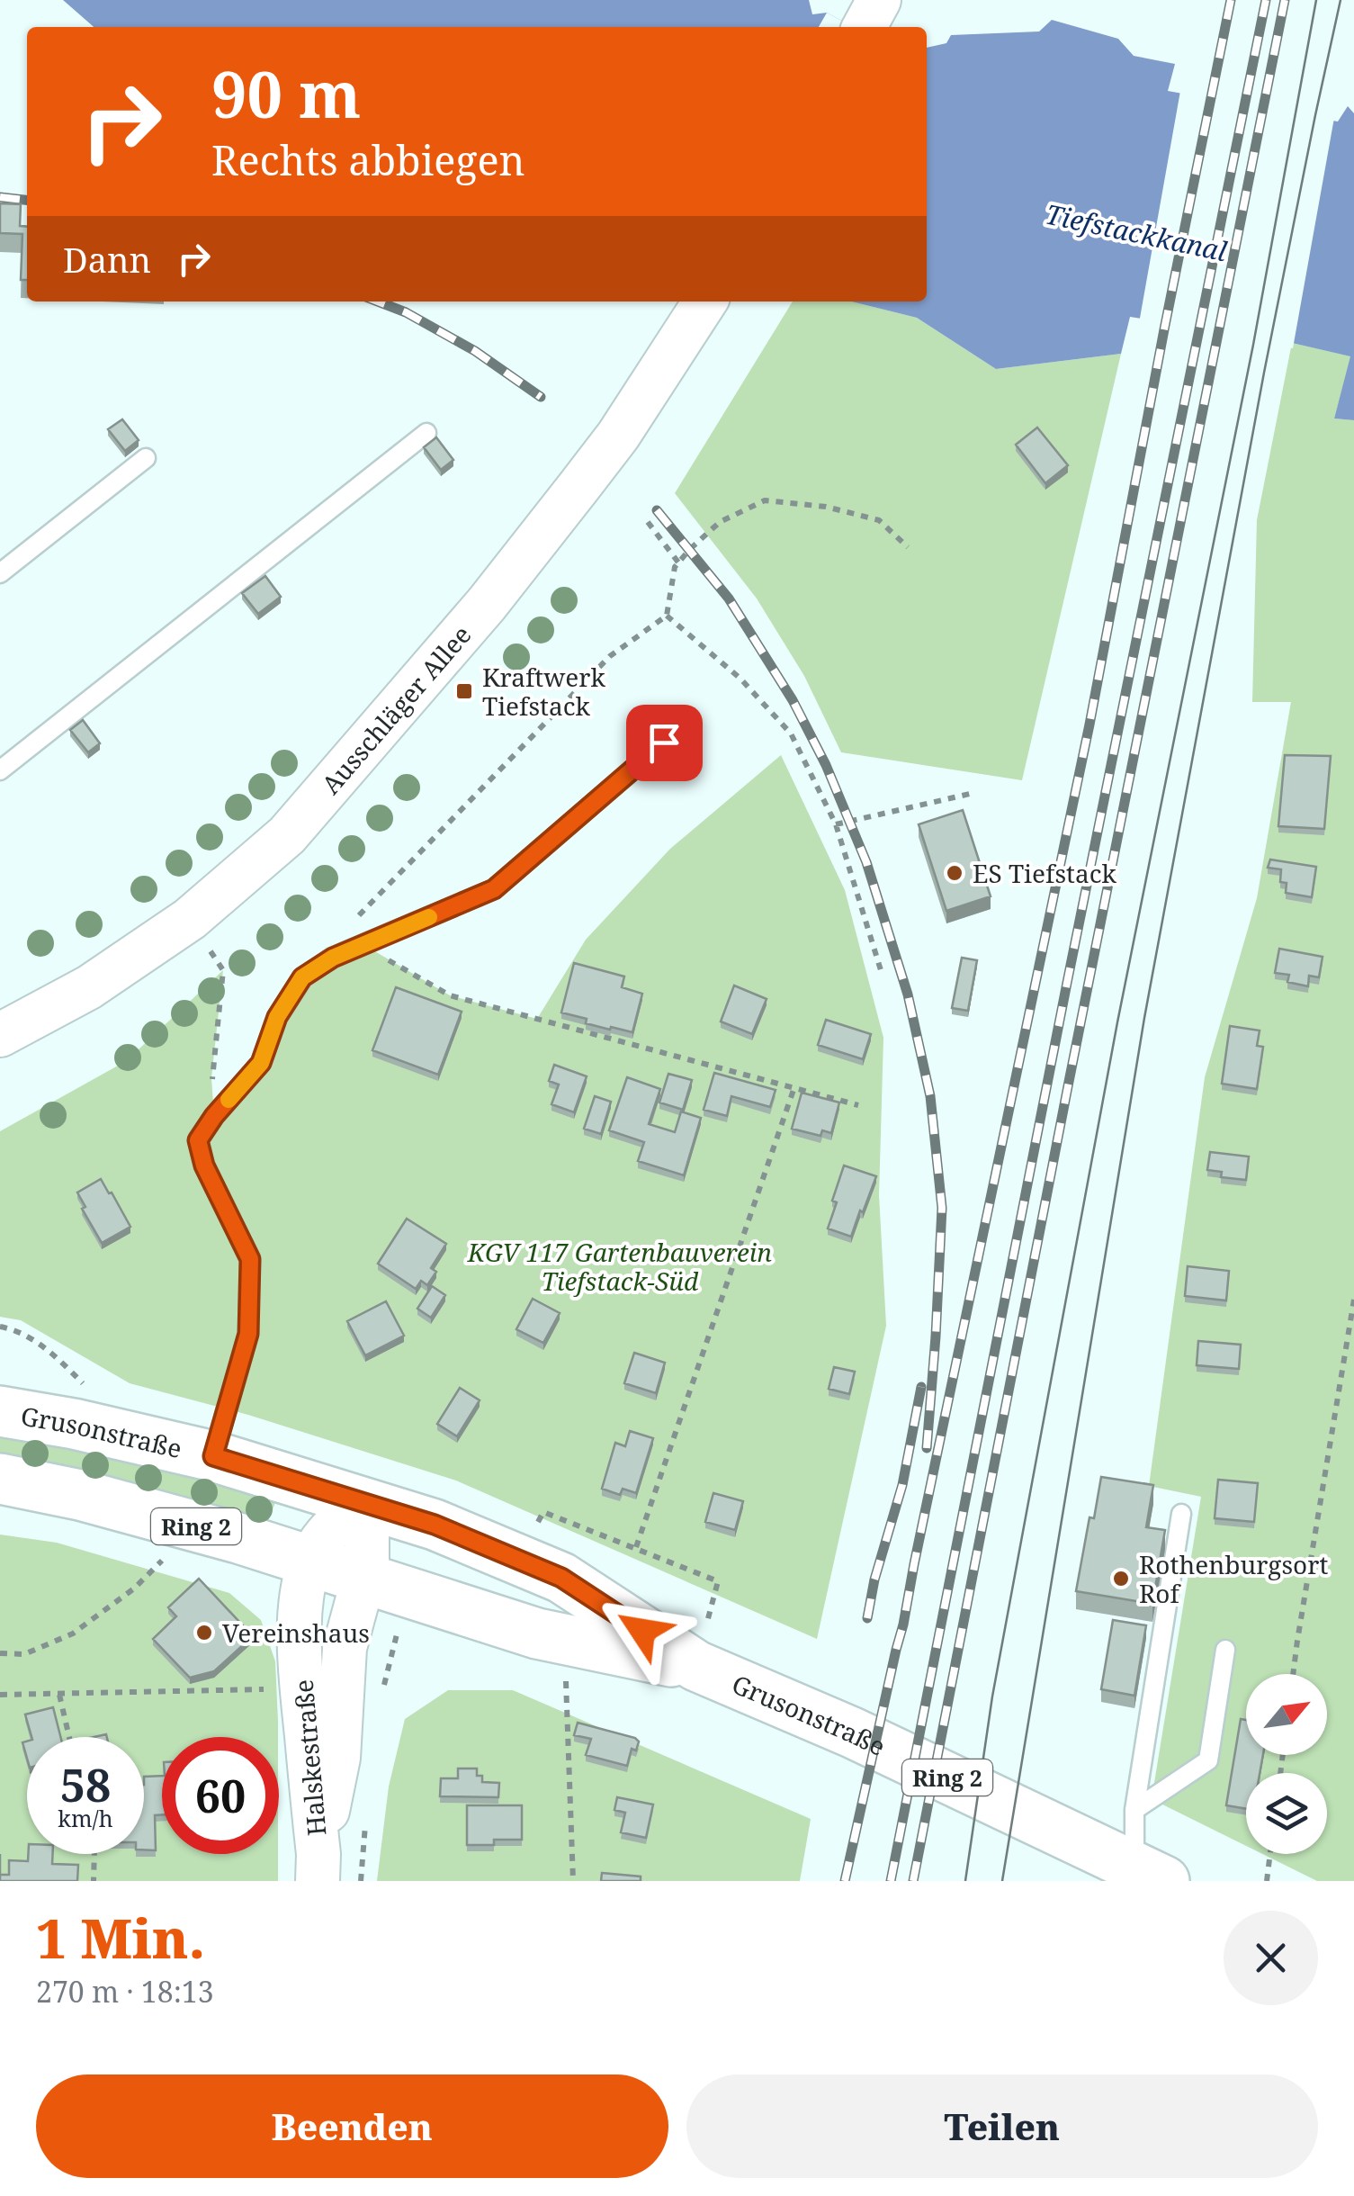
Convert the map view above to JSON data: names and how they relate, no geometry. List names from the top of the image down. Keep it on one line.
{"streets":{"main road":["Grusonstraße","Ring 2"],"street":["Ausschläger Allee","Halskestraße"]},"crossings":[["Grusonstraße","Halskestraße"]],"water":["Tiefstackkanal"],"parks":["KGV 117 Gartenbauverein Tiefstack-Süd"],"places":{"transit":["Kraftwerk Tiefstack"],"other":["ES Tiefstack","Rothenburgsort Rof","Vereinshaus"]},"north":"top right","page":{"turn":["90 m","Rechts abbiegen"],"then":"Dann","speed":"58 km/h","limit":"60","heading":["1 Min.","270 m · 18:13"],"buttons":["Beenden","Teilen"]}}
